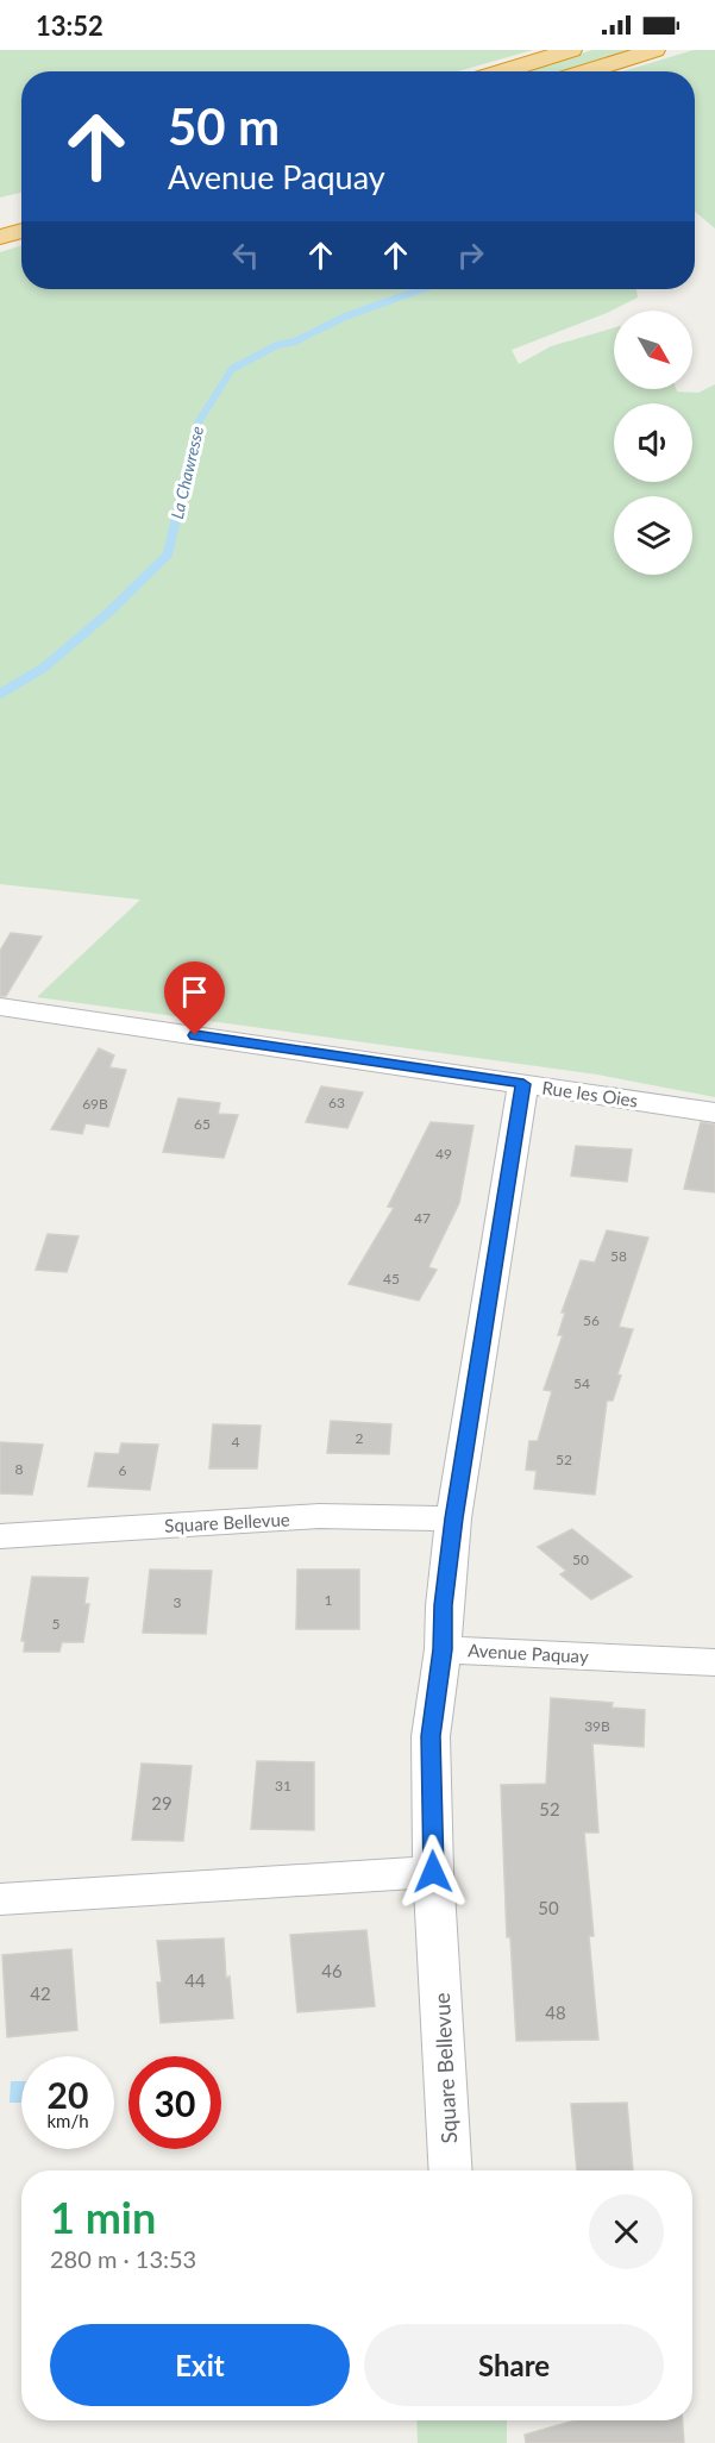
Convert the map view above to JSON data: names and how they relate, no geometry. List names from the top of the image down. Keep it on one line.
{"streets":{"street":["Rue les Oies","Square Bellevue","Avenue Paquay"]},"crossings":[["Rue les Oies","Avenue Paquay"],["Square Bellevue","Avenue Paquay"]],"water":["La Chawresse"],"house_numbers":["63","69B","65","49","47","58","45","56","54","2","4","52","8","6","50","1","3","5","39B","31","29","52","50","46","44","42","48"],"north":"bottom right","page":{"status":"13:52","turn":["50 m","Avenue Paquay"],"speed":"20 km/h","limit":"30","heading":["1 min","280 m · 13:53"],"buttons":["Exit","Share"]}}
